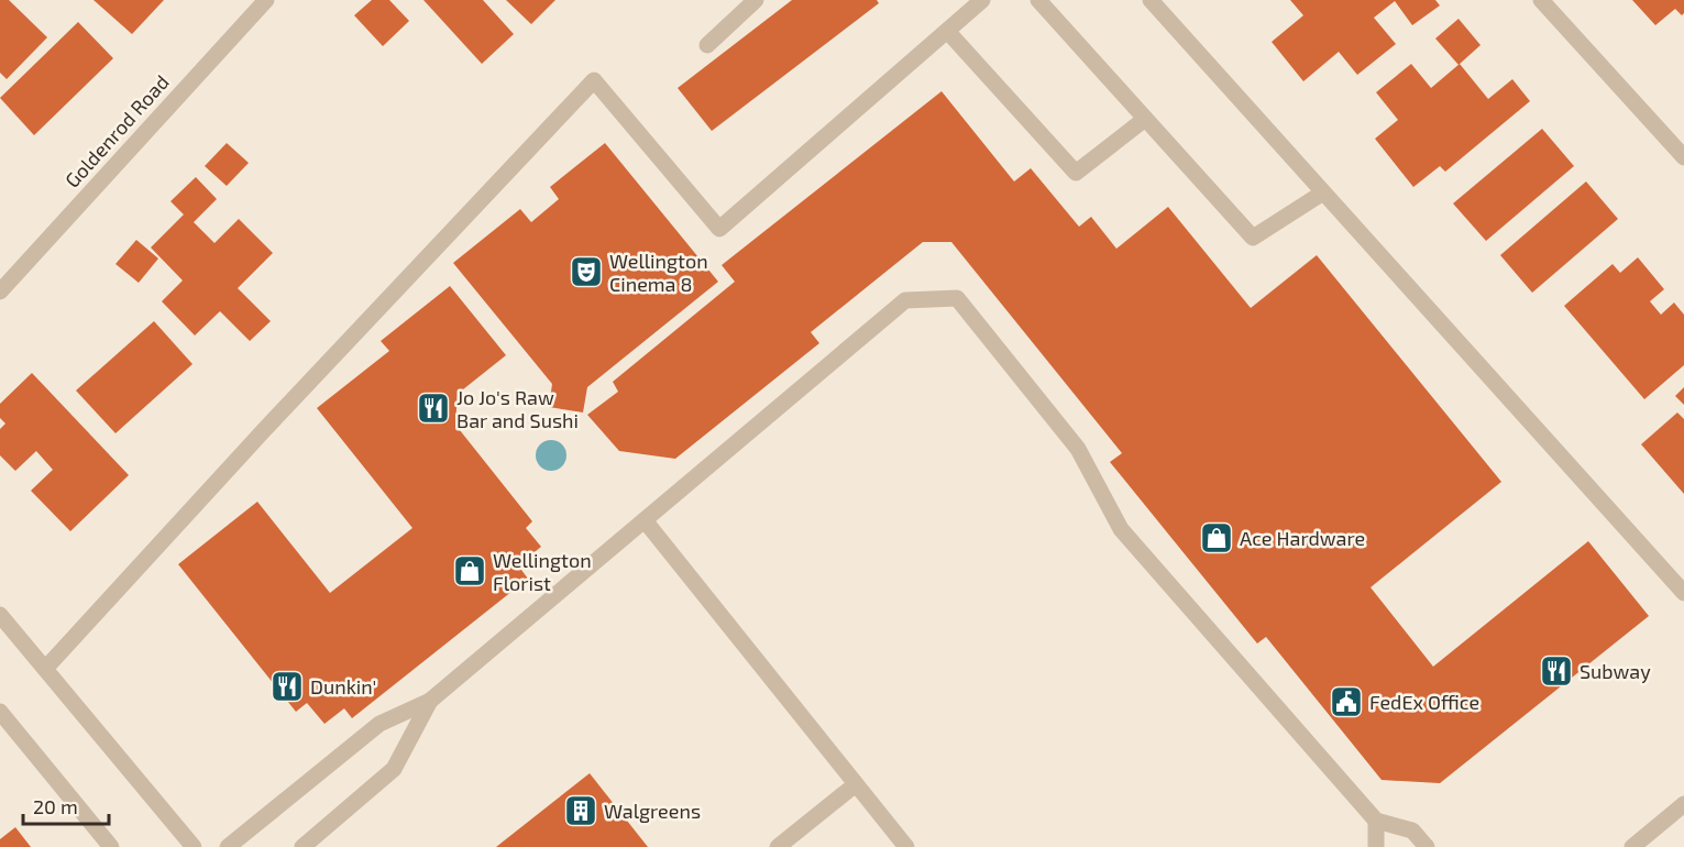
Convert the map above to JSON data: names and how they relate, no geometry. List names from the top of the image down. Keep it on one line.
{"streets":{"street":["Goldenrod Road"]},"places":{"theatre":["Wellington Cinema 8"],"restaurant":["Jo Jo's Raw Bar and Sushi","Subway","Dunkin'"],"shop":["Ace Hardware","Wellington Florist"],"public building":["FedEx Office"],"building":["Walgreens"]},"scale_bar":"20 m"}
